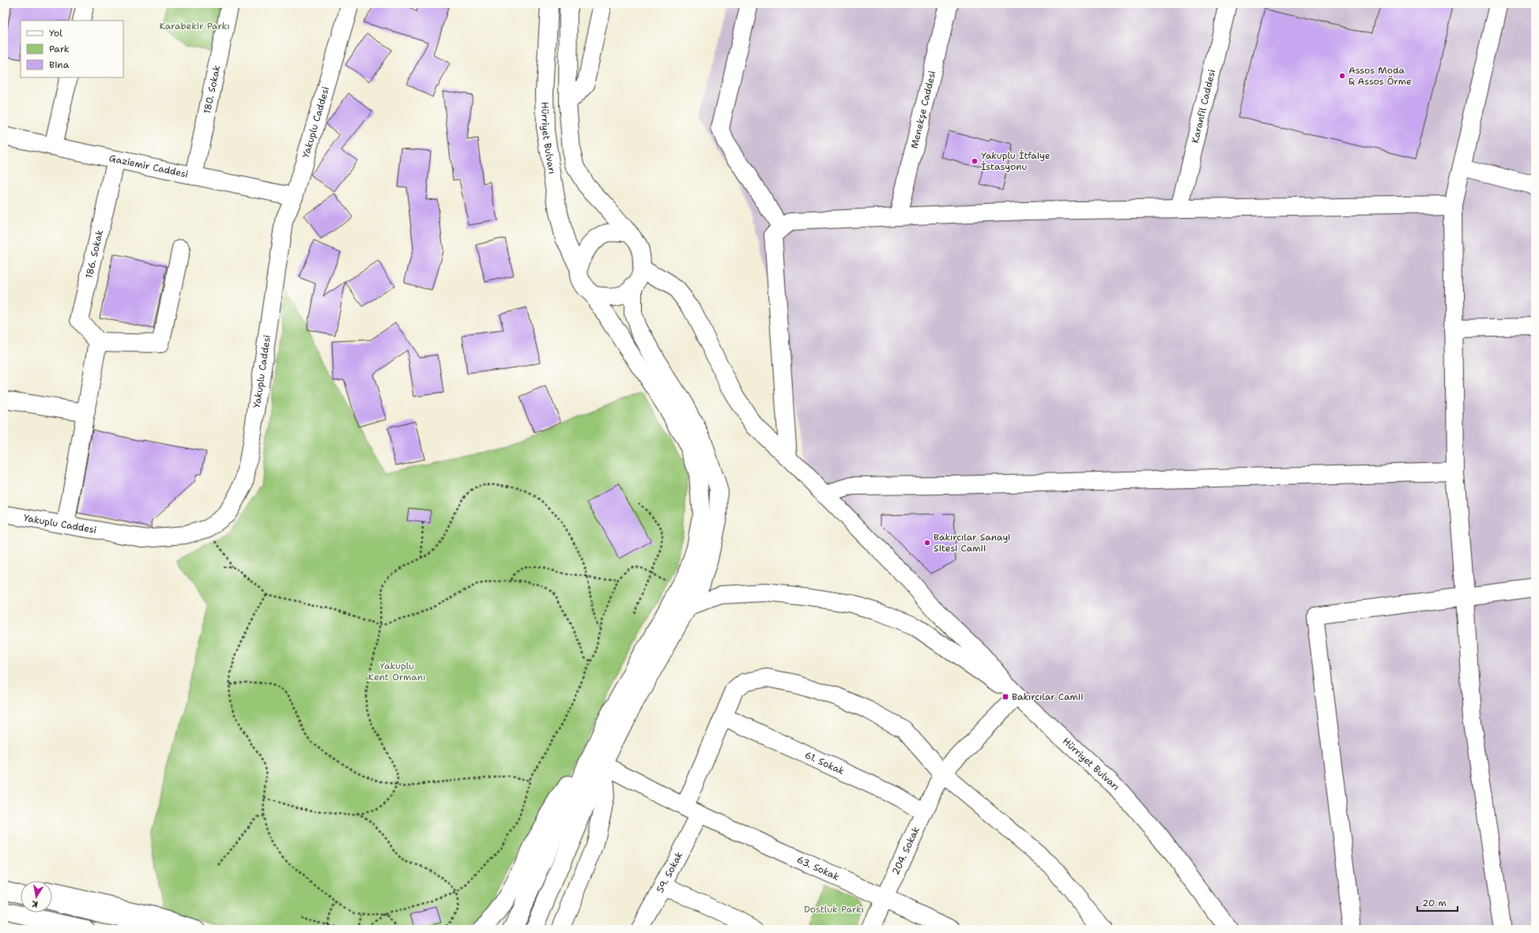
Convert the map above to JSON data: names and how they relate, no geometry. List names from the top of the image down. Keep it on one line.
{"streets":{"main road":["180. Sokak","Karanfil Caddesi","Menekşe Caddesi","Yakuplu Caddesi","Hürriyet Bulvarı","Gaziemir Caddesi","186. Sokak","61. Sokak","204. Sokak","63. Sokak","59. Sokak"]},"crossings":[["180. Sokak","Gaziemir Caddesi"],["Yakuplu Caddesi","Gaziemir Caddesi"],["Hürriyet Bulvarı","204. Sokak"],["Gaziemir Caddesi","186. Sokak"],["61. Sokak","204. Sokak"],["204. Sokak","63. Sokak"],["63. Sokak","59. Sokak"]],"parks":["Karabekir Parkı","Yakuplu Kent Ormanı","Dostluk Parkı"],"places":{"other":["Assos Moda & Assos Örme","Yakuplu İtfaiye İstasyonu","Bakırcılar Sanayi Sitesi Camii"],"transit":["Bakırcılar Camii"]},"legend":["Yol","Park","Bina"],"scale_bar":"20 m","north":"bottom"}
